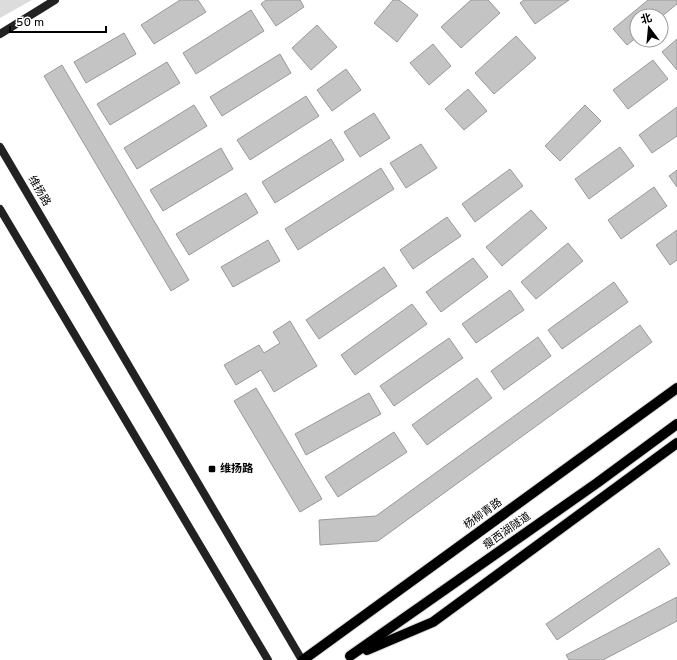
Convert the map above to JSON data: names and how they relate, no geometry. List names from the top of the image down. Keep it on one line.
{"streets":{"main road":["维扬路","杨柳青路","瘦西湖隧道"]},"crossings":[["维扬路","杨柳青路"]],"places":{"transit":["维扬路"]},"scale_bar":"50 m","north":"top"}
